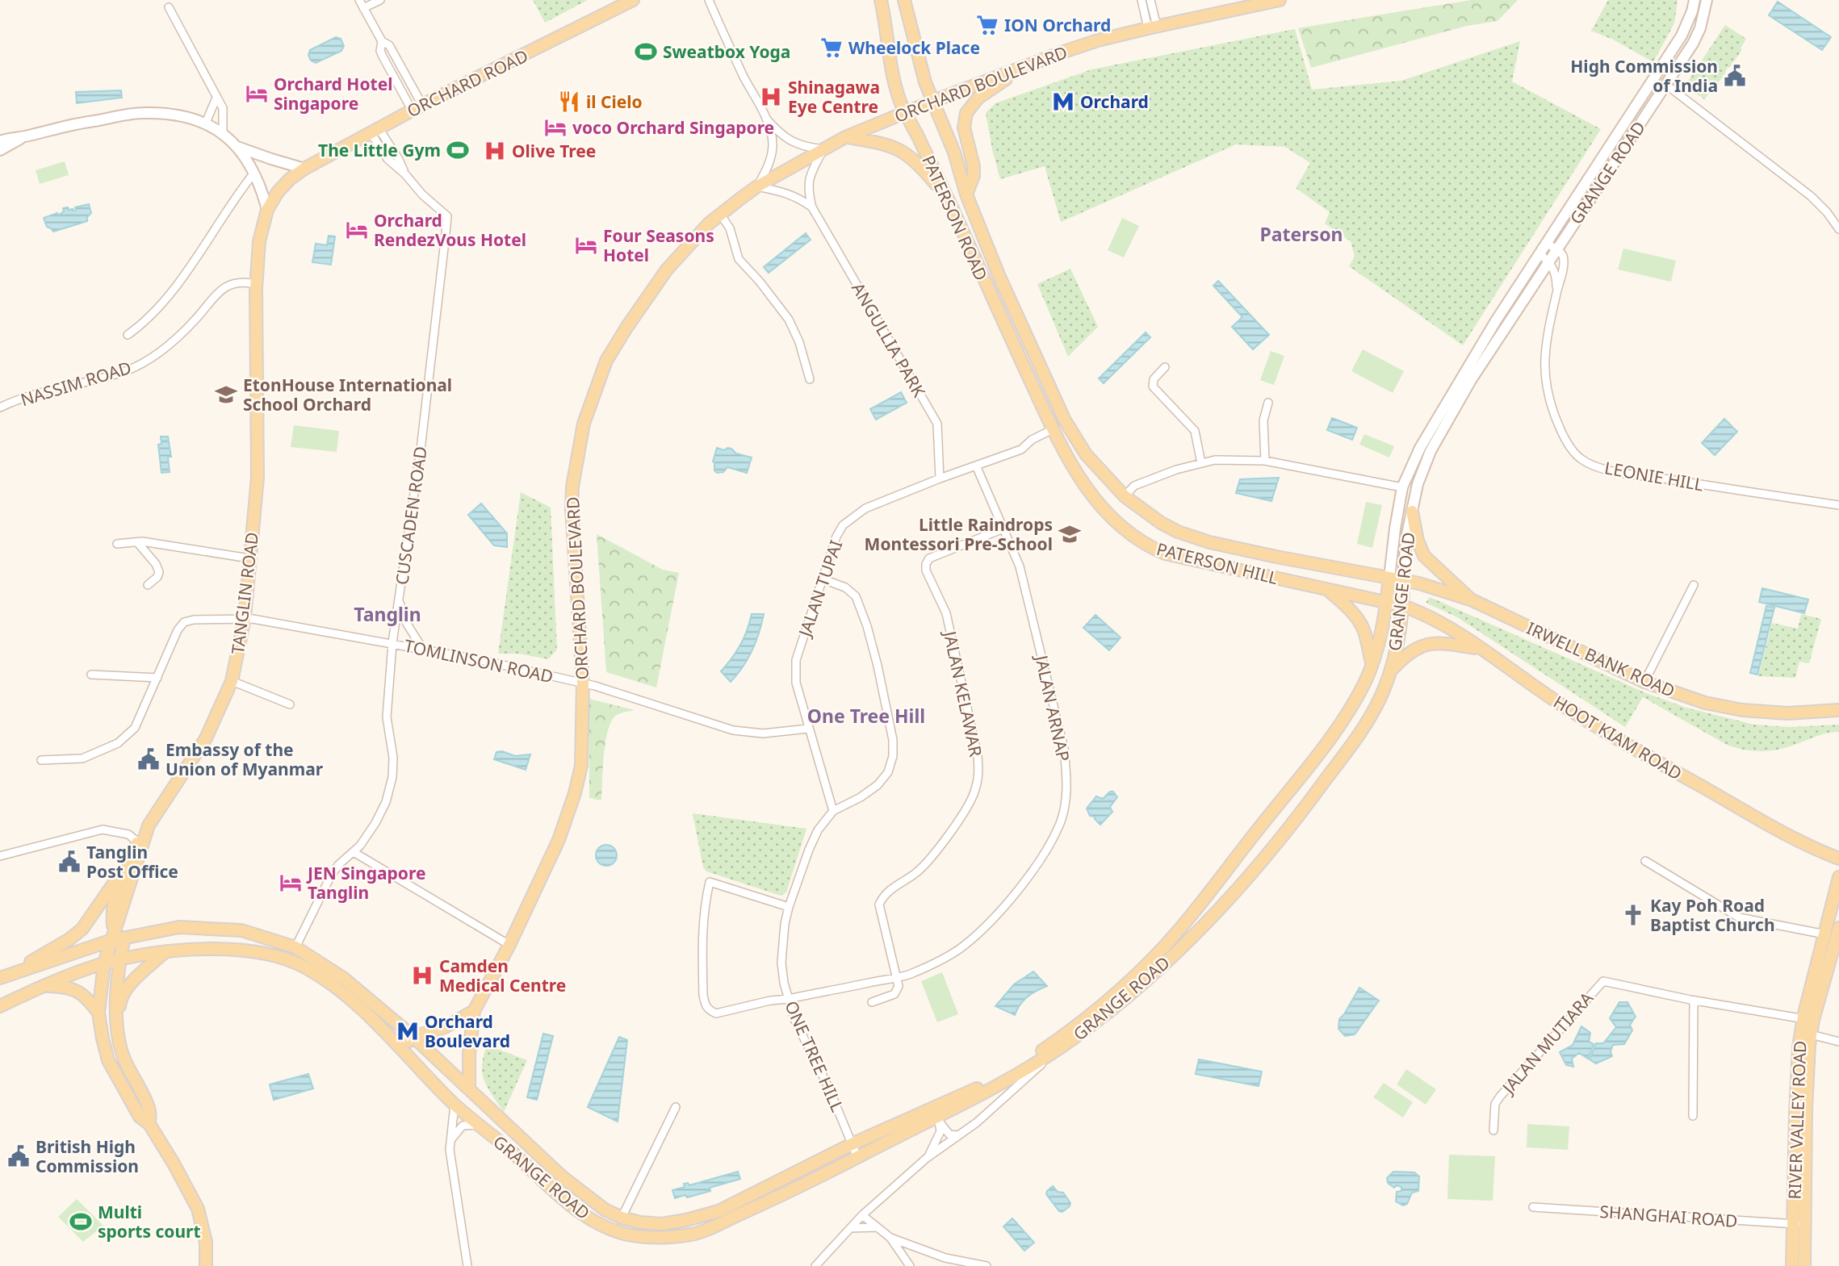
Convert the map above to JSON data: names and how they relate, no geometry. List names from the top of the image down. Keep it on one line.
{"streets":{"main road":["ORCHARD ROAD","ORCHARD BOULEVARD","GRANGE ROAD","PATERSON ROAD","PATERSON HILL","TANGLIN ROAD","IRWELL BANK ROAD","HOOT KIAM ROAD","RIVER VALLEY ROAD"],"street":["ANGULLIA PARK","NASSIM ROAD","LEONIE HILL","CUSCADEN ROAD","JALAN TUPAI","TOMLINSON ROAD","JALAN KELAWAR","JALAN ARNAP","JALAN MUTIARA","ONE TREE HILL","SHANGHAI ROAD"]},"crossings":[["ORCHARD ROAD","CUSCADEN ROAD"],["ORCHARD ROAD","TANGLIN ROAD"],["ORCHARD BOULEVARD","GRANGE ROAD"],["ORCHARD BOULEVARD","PATERSON ROAD"],["ORCHARD BOULEVARD","ANGULLIA PARK"],["ORCHARD BOULEVARD","TOMLINSON ROAD"],["GRANGE ROAD","LEONIE HILL"],["GRANGE ROAD","CUSCADEN ROAD"],["GRANGE ROAD","PATERSON HILL"],["GRANGE ROAD","TANGLIN ROAD"],["GRANGE ROAD","IRWELL BANK ROAD"],["GRANGE ROAD","HOOT KIAM ROAD"],["GRANGE ROAD","ONE TREE HILL"],["PATERSON ROAD","PATERSON HILL"],["PATERSON ROAD","JALAN TUPAI"],["ANGULLIA PARK","JALAN TUPAI"],["NASSIM ROAD","TANGLIN ROAD"],["CUSCADEN ROAD","TOMLINSON ROAD"],["PATERSON HILL","JALAN TUPAI"],["PATERSON HILL","IRWELL BANK ROAD"],["PATERSON HILL","HOOT KIAM ROAD"],["JALAN TUPAI","TOMLINSON ROAD"],["JALAN TUPAI","JALAN ARNAP"],["JALAN TUPAI","ONE TREE HILL"],["TANGLIN ROAD","TOMLINSON ROAD"],["JALAN KELAWAR","JALAN ARNAP"],["JALAN ARNAP","ONE TREE HILL"],["JALAN MUTIARA","RIVER VALLEY ROAD"],["RIVER VALLEY ROAD","SHANGHAI ROAD"]],"districts":["Paterson","Tanglin","One Tree Hill"],"places":{"supermarket":["ION Orchard","Wheelock Place"],"sports":["Sweatbox Yoga","The Little Gym","Multi sports court"],"public building":["High Commission of India","Embassy of the Union of Myanmar","Tanglin Post Office","British High Commission"],"hotel":["Orchard Hotel Singapore","voco Orchard Singapore","Orchard RendezVous Hotel","Four Seasons Hotel","JEN Singapore Tanglin"],"hospital":["Shinagawa Eye Centre","Olive Tree","Camden Medical Centre"],"restaurant":["il Cielo"],"metro station":["Orchard","Orchard Boulevard"],"school or university":["EtonHouse International School Orchard","Little Raindrops Montessori Pre-School"],"church":["Kay Poh Road Baptist Church"]}}
